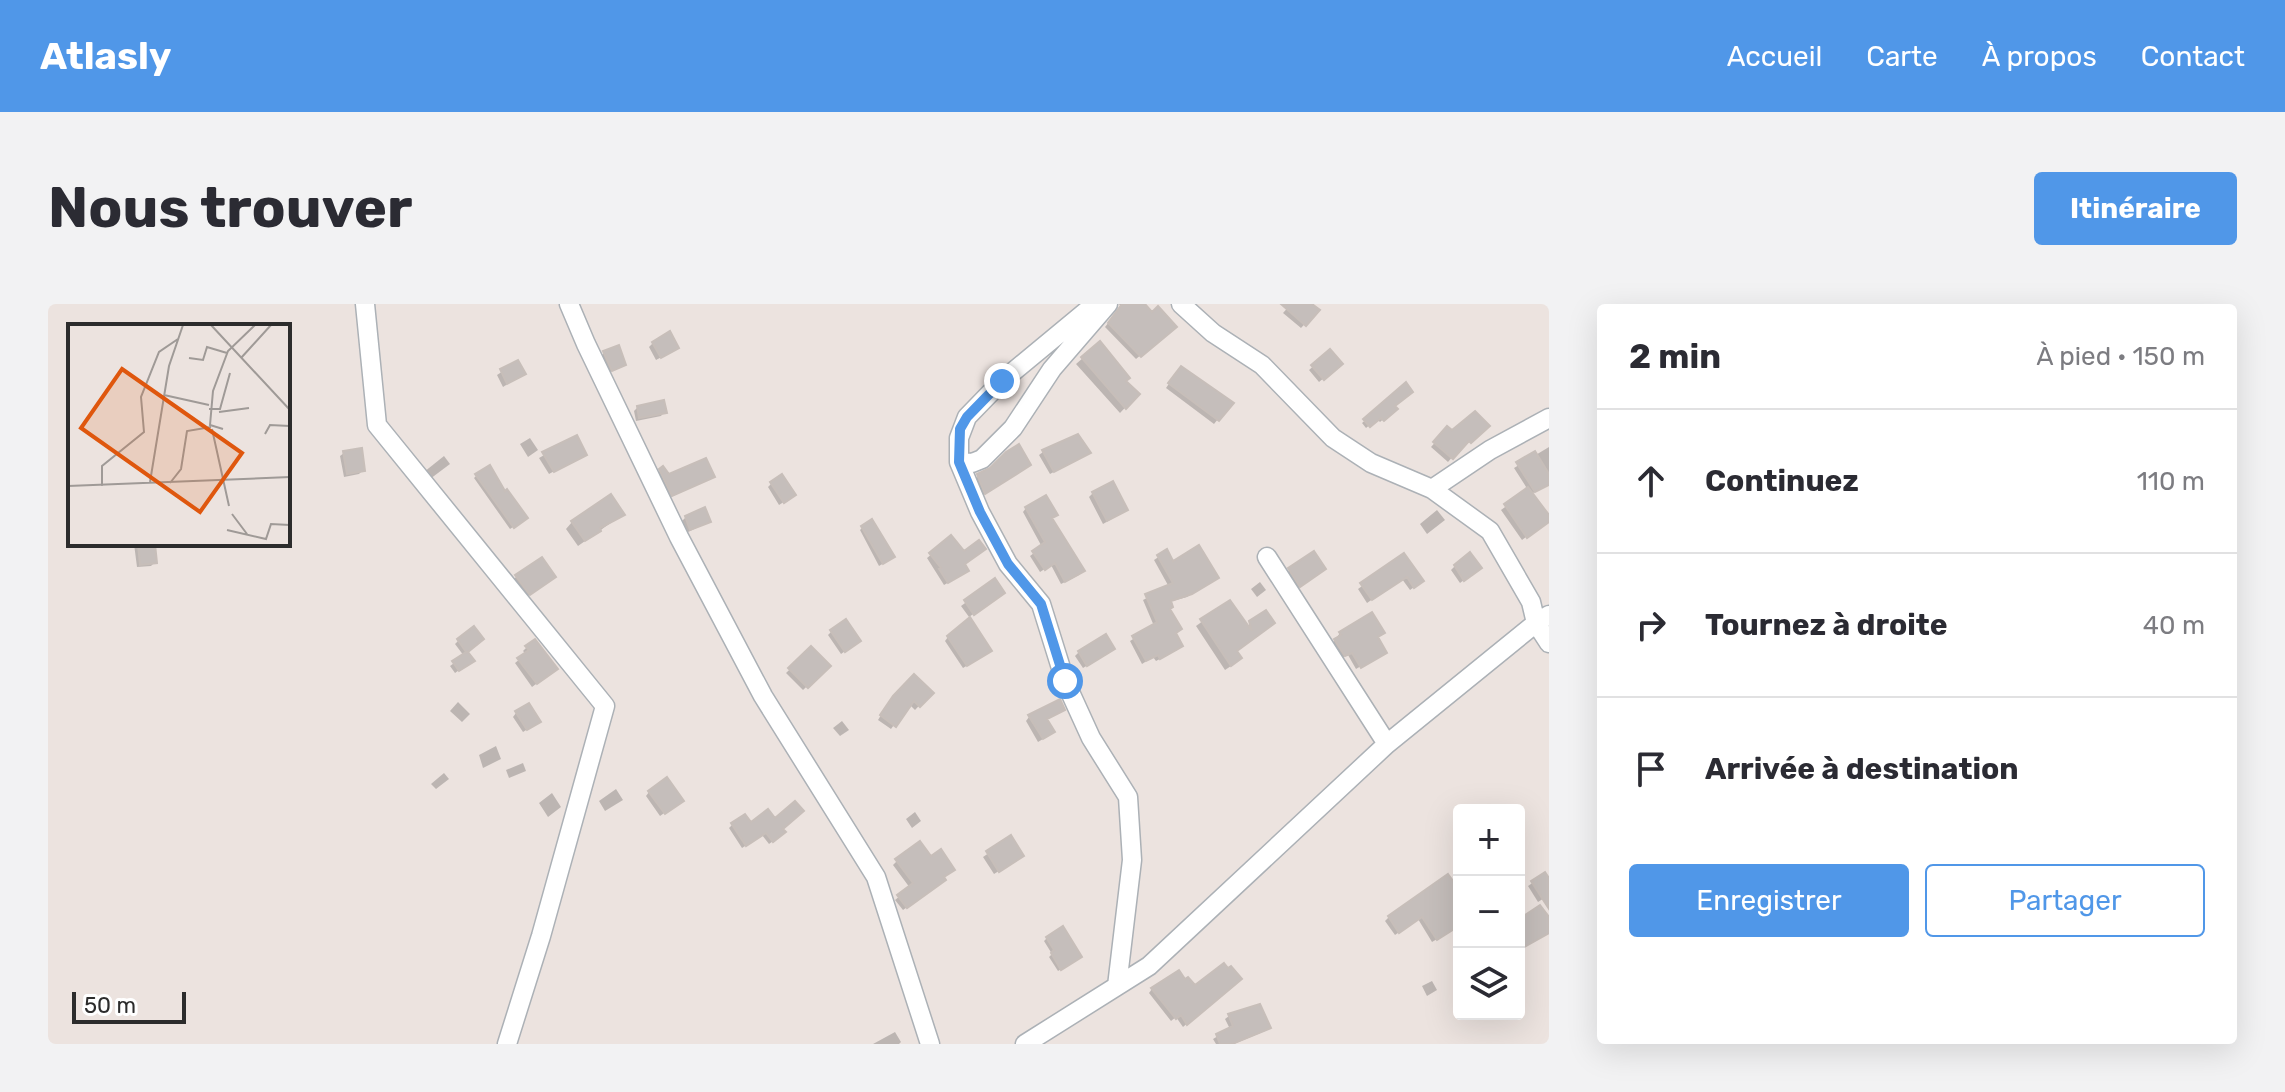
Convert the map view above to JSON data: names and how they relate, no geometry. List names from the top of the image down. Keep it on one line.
{"scale_bar":"50 m","page":{"header":"Atlasly","nav":["Accueil","Carte","À propos","Contact"],"buttons":["Itinéraire",["Enregistrer","Partager"]],"title":"Nous trouver","heading":["2 min","À pied · 150 m"],"list":[["Continuez","110 m"],["Tournez à droite","40 m"],"Arrivée à destination"],"map_buttons":["+","−"],"scale":"50 m"}}
